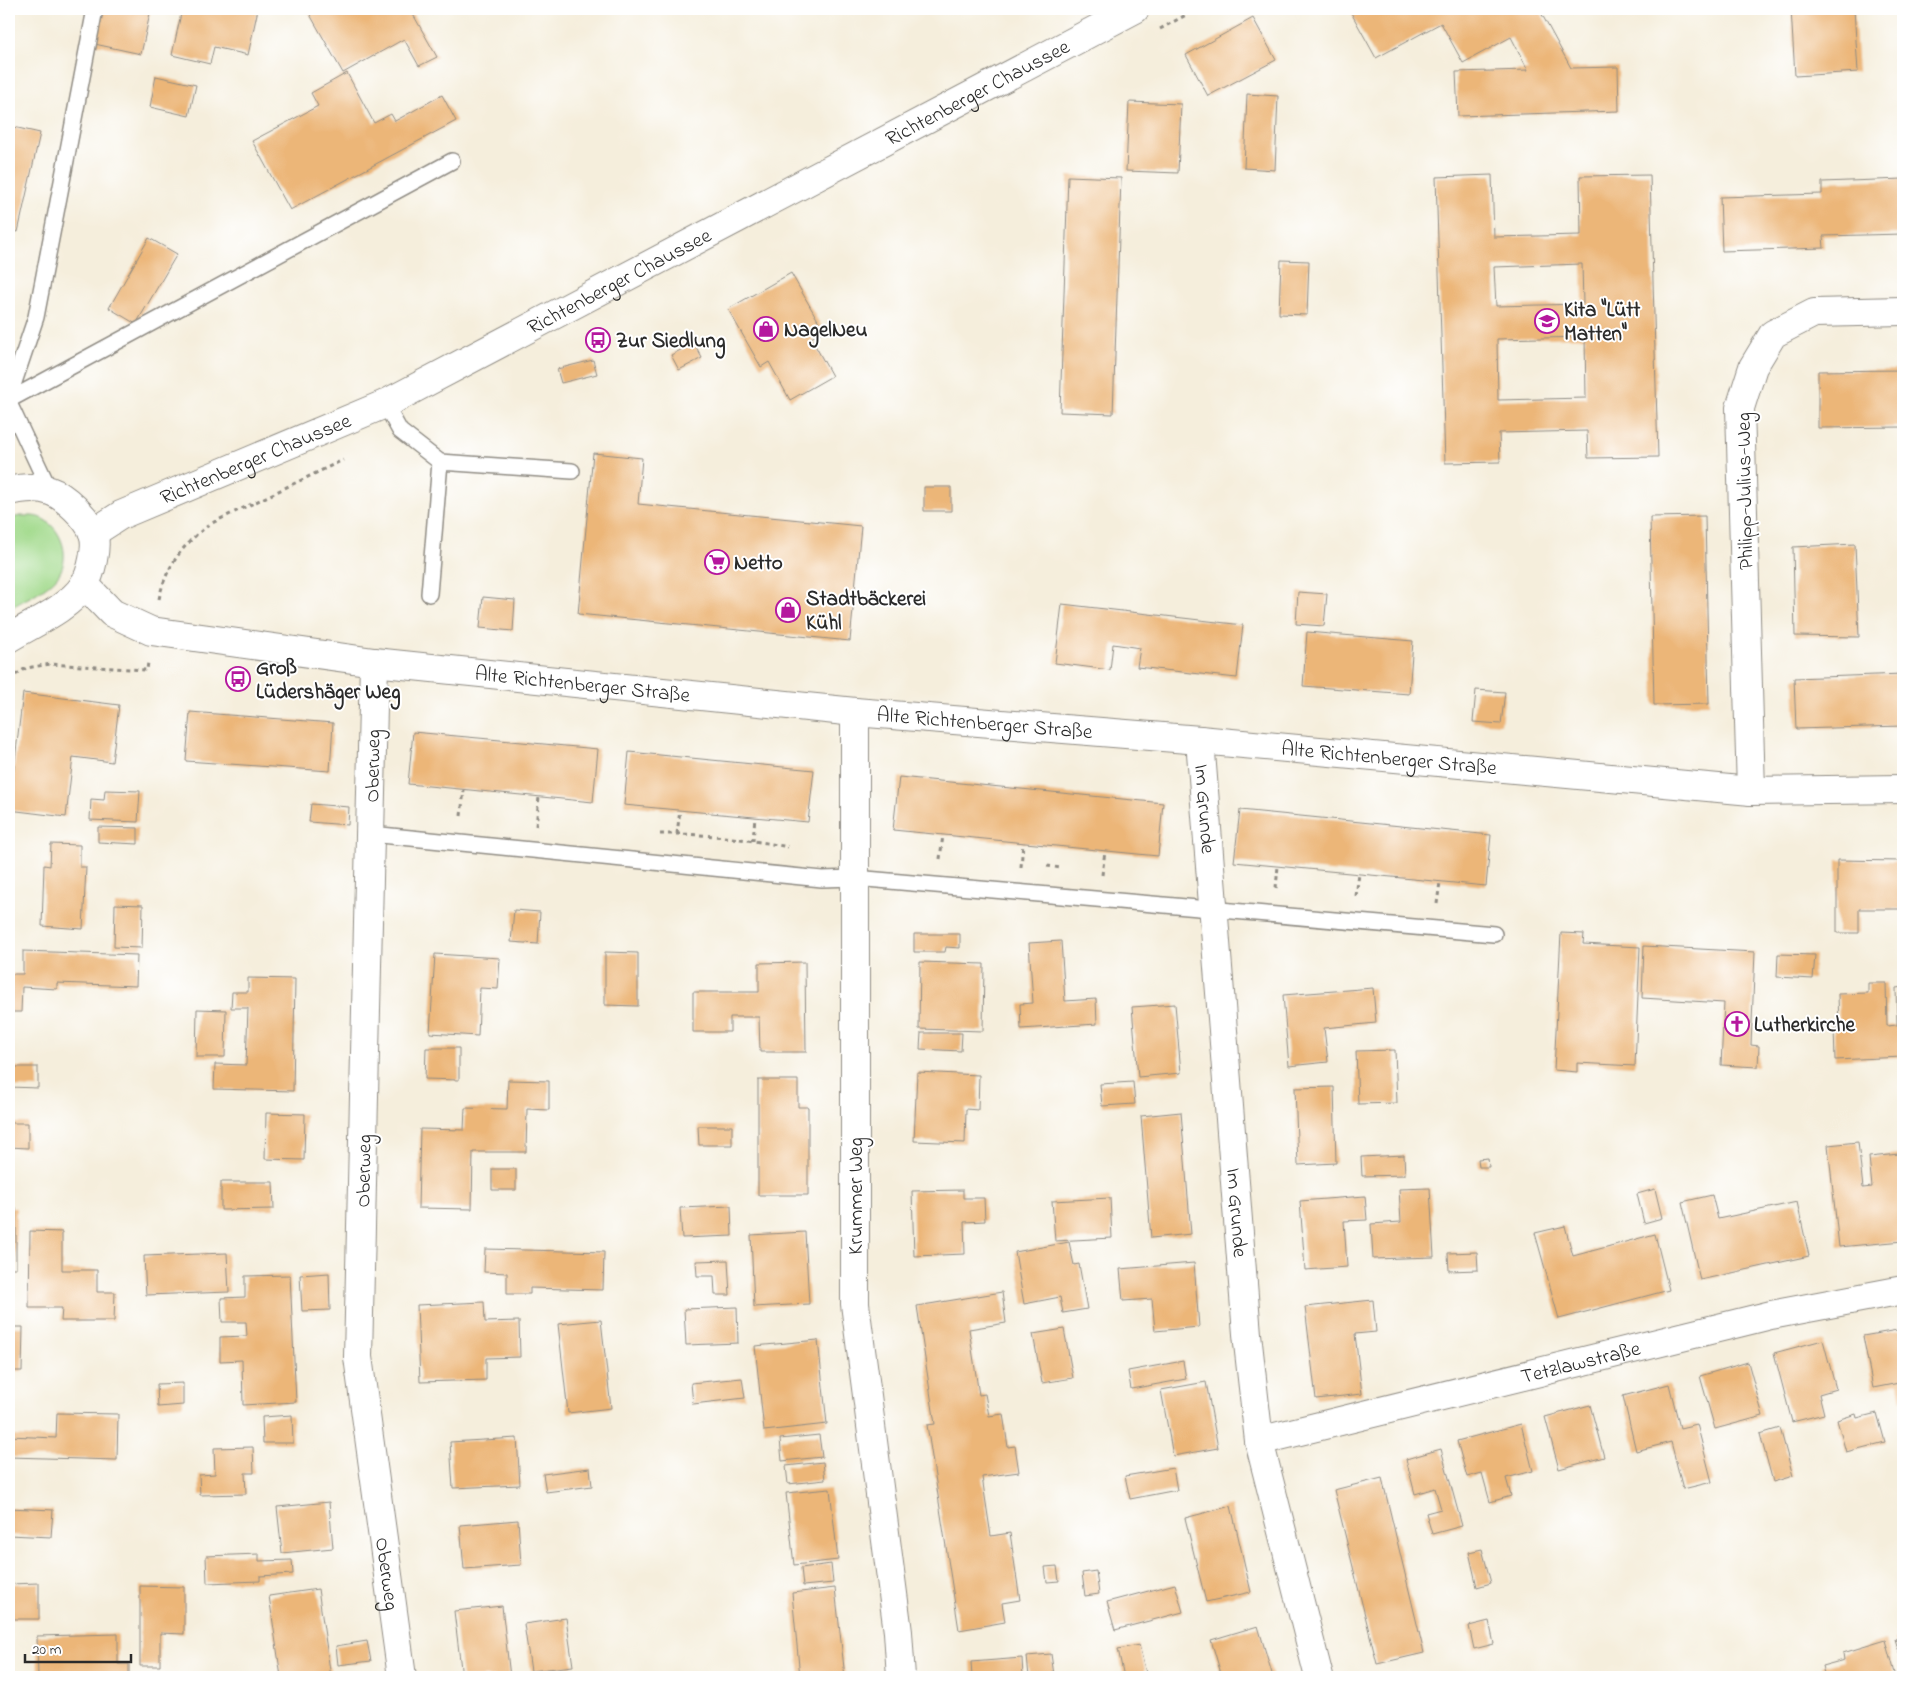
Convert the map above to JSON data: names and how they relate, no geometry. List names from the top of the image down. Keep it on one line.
{"streets":{"street":["Richtenberger Chaussee","Philipp-Julius-Weg","Alte Richtenberger Straße","Oberweg","Im Grunde","Krummer Weg","Tetzlawstraße"]},"crossings":[["Philipp-Julius-Weg","Alte Richtenberger Straße"],["Alte Richtenberger Straße","Oberweg"],["Alte Richtenberger Straße","Im Grunde"],["Alte Richtenberger Straße","Krummer Weg"],["Im Grunde","Tetzlawstraße"]],"places":{"school or university":["Kita \"Lütt Matten\""],"shop":["NagelNeu","Stadtbäckerei Kühl"],"bus stop":["Zur Siedlung","Groß Lüdershäger Weg"],"supermarket":["Netto"],"church":["Lutherkirche"]},"scale_bar":"20 m"}
